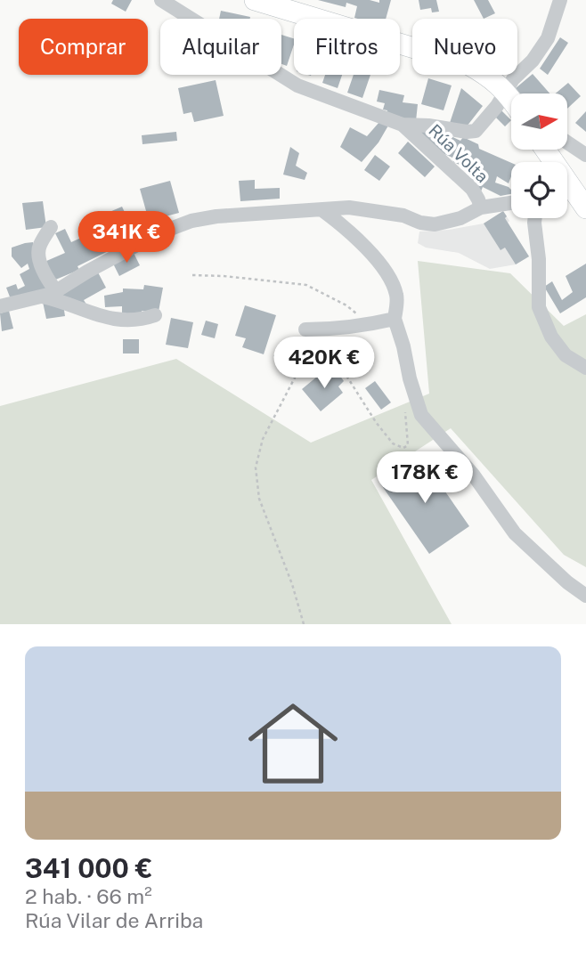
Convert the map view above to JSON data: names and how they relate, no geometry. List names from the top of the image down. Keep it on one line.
{"streets":{"street":["Rúa Volta"]},"north":"right","page":{"chip":["Comprar","Alquilar","Filtros","Nuevo"],"price":["341K €","420K €","178K €"],"list":[{"name":"341 000 €","note":"2 hab. · 66 m² · Rúa Vilar de Arriba"}]}}
